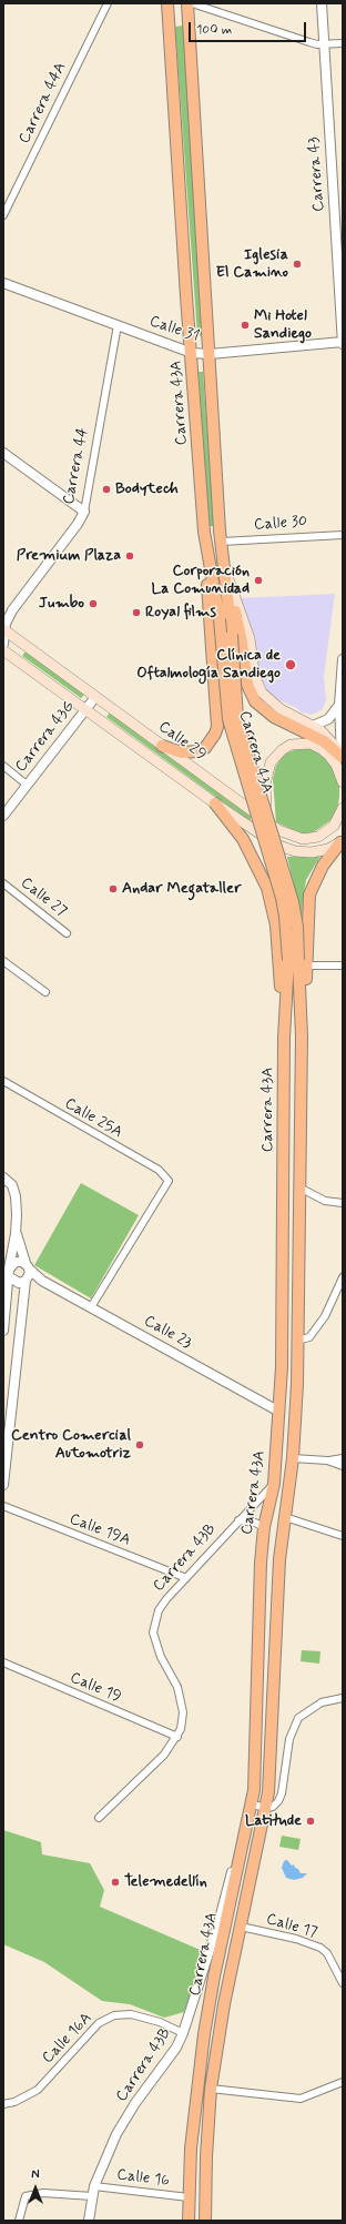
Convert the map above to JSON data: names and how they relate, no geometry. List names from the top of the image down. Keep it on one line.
{"streets":{"main road":["Carrera 43A","Calle 29"],"street":["Carrera 44A","Carrera 43","Calle 31","Carrera 44","Calle 30","Carrera 43G","Calle 27","Calle 25A","Calle 23","Calle 19A","Carrera 43B","Calle 19","Calle 17","Calle 16A","Calle 16"]},"crossings":[["Carrera 43","Calle 31"],["Calle 31","Carrera 43A"],["Calle 31","Carrera 44"],["Carrera 43A","Calle 30"],["Carrera 43A","Calle 23"],["Carrera 43A","Carrera 43B"],["Carrera 43A","Calle 17"],["Carrera 43A","Calle 16"],["Carrera 44","Calle 29"],["Carrera 43G","Calle 29"],["Calle 25A","Calle 23"],["Calle 19A","Carrera 43B"],["Carrera 43B","Calle 19"],["Carrera 43B","Calle 16A"],["Carrera 43B","Calle 16"]],"places":["Iglesia El Camino","Mi Hotel Sandiego","Bodytech","Premium Plaza","Corporación La Comunidad","Jumbo","Royal films","Clínica de Oftalmología Sandiego","Andar Megataller","Centro Comercial Automotriz","Latitude","Telemedellín"],"scale_bar":"100 m","north":"top"}
